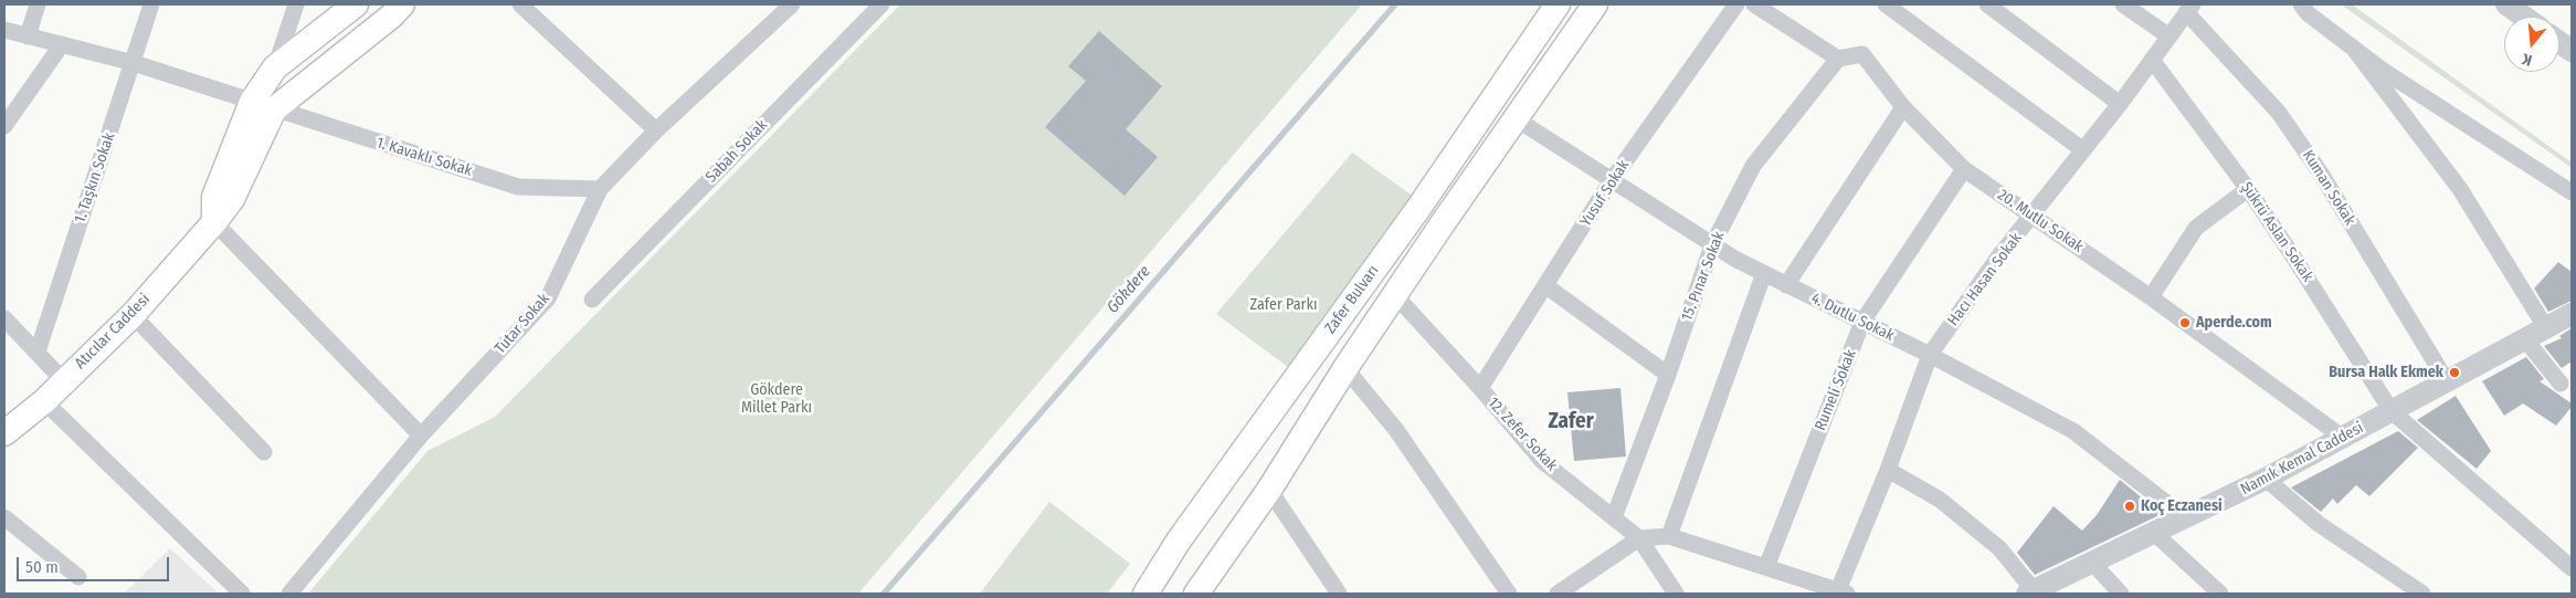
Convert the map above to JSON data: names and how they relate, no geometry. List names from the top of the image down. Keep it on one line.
{"streets":{"main road":["Zafer Bulvarı","Atıcılar Caddesi"],"street":["Sabah Sokak","1. Kavaklı Sokak","1. Taşkın Sokak","Kuman Sokak","Yusuf Sokak","20. Mutlu Sokak","Şükrü Aslan Sokak","15. Pınar Sokak","Hacı Hasan Sokak","4. Dutlu Sokak","Tutar Sokak","Rumeli Sokak","12. Zefer Sokak","Namık Kemal Caddesi"]},"crossings":[["1. Kavaklı Sokak","1. Taşkın Sokak"],["1. Kavaklı Sokak","Tutar Sokak"],["1. Kavaklı Sokak","Atıcılar Caddesi"],["Kuman Sokak","Hacı Hasan Sokak"],["Kuman Sokak","Namık Kemal Caddesi"],["Yusuf Sokak","4. Dutlu Sokak"],["Yusuf Sokak","12. Zefer Sokak"],["20. Mutlu Sokak","15. Pınar Sokak"],["20. Mutlu Sokak","Hacı Hasan Sokak"],["20. Mutlu Sokak","Rumeli Sokak"],["20. Mutlu Sokak","Namık Kemal Caddesi"],["Şükrü Aslan Sokak","Hacı Hasan Sokak"],["Şükrü Aslan Sokak","Namık Kemal Caddesi"],["15. Pınar Sokak","4. Dutlu Sokak"],["15. Pınar Sokak","12. Zefer Sokak"],["Hacı Hasan Sokak","4. Dutlu Sokak"],["Zafer Bulvarı","4. Dutlu Sokak"],["Zafer Bulvarı","12. Zefer Sokak"],["4. Dutlu Sokak","Rumeli Sokak"],["4. Dutlu Sokak","Namık Kemal Caddesi"]],"districts":["Zafer"],"water":["Gökdere"],"parks":["Zafer Parkı","Gökdere Millet Parkı"],"places":["Aperde.com","Bursa Halk Ekmek","Koç Eczanesi"],"scale_bar":"50 m","north":"bottom"}
